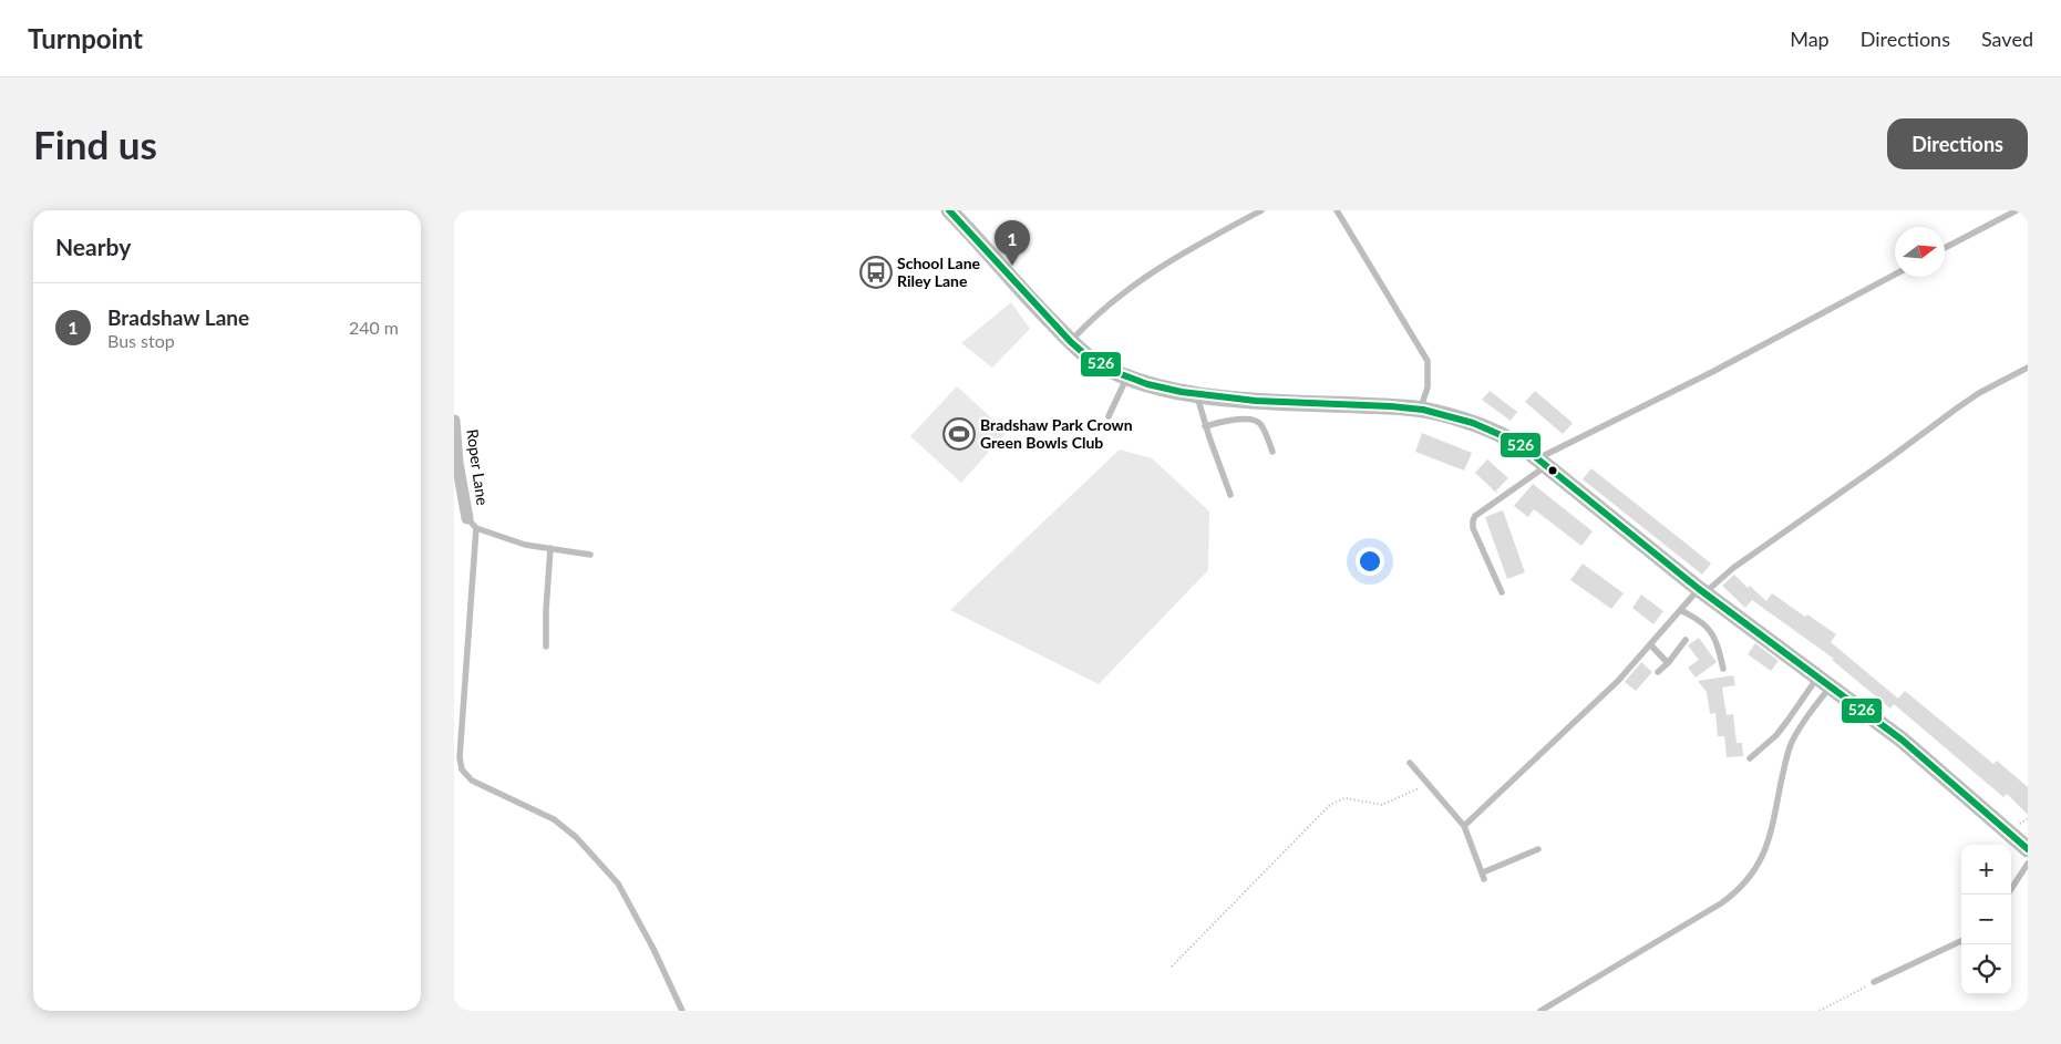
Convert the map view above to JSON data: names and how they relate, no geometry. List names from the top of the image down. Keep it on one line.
{"streets":{"street":["Roper Lane"]},"places":{"bus stop":["School Lane Riley Lane"],"sports":["Bradshaw Park Crown Green Bowls Club"]},"lines":["transit line 526"],"north":"right","page":{"header":"Turnpoint","nav":["Map","Directions","Saved"],"buttons":"Directions","title":"Find us","heading":"Nearby","pins":"1","list":[{"mark":"1","name":"Bradshaw Lane","note":"Bus stop","value":"240 m"}],"map_buttons":["+","−"]}}
